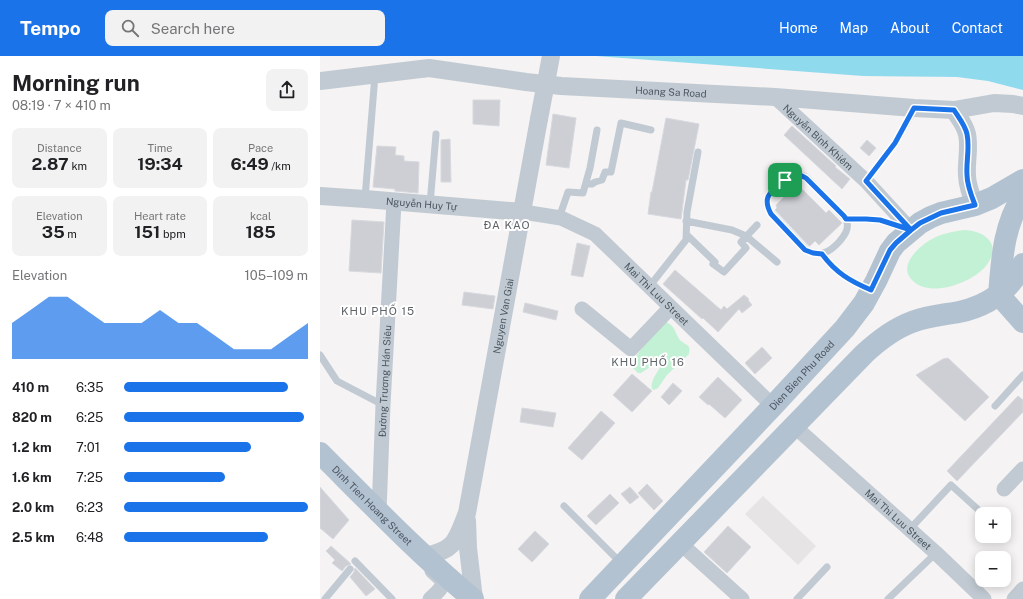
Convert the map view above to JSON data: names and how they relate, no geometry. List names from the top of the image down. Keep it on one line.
{"streets":{"main road":["Dien Bien Phu Road","Dinh Tien Hoang Street"],"street":["Hoang Sa Road","Nguyễn Bỉnh Khiêm","Nguyễn Huy Tự","Mai Thi Luu Street","Nguyen Van Giai","Đường Trương Hán Siêu"]},"crossings":[["Hoang Sa Road","Nguyễn Bỉnh Khiêm"],["Nguyễn Bỉnh Khiêm","Dien Bien Phu Road"],["Nguyễn Huy Tự","Mai Thi Luu Street"],["Nguyễn Huy Tự","Nguyen Van Giai"],["Nguyễn Huy Tự","Đường Trương Hán Siêu"],["Mai Thi Luu Street","Nguyen Van Giai"],["Mai Thi Luu Street","Dien Bien Phu Road"],["Nguyen Van Giai","Dinh Tien Hoang Street"],["Đường Trương Hán Siêu","Dinh Tien Hoang Street"]],"districts":["ĐA KAO","KHU PHỐ 15","KHU PHỐ 16"],"page":{"header":"Tempo","search":"Search here","nav":["Home","Map","About","Contact"],"heading":["Morning run","08:19 · 7 × 410 m"],"stats":[["Distance","2.87 km"],["Time","19:34"],["Pace","6:49 /km"],["Elevation","35 m"],["Heart rate","151 bpm"],["kcal","185"]],"chart":["Elevation","105–109 m"],"list":[{"name":"410 m","note":"6:35"},{"name":"820 m","note":"6:25"},{"name":"1.2 km","note":"7:01"},{"name":"1.6 km","note":"7:25"},{"name":"2.0 km","note":"6:23"},{"name":"2.5 km","note":"6:48"}],"map_buttons":["+","−"]}}
